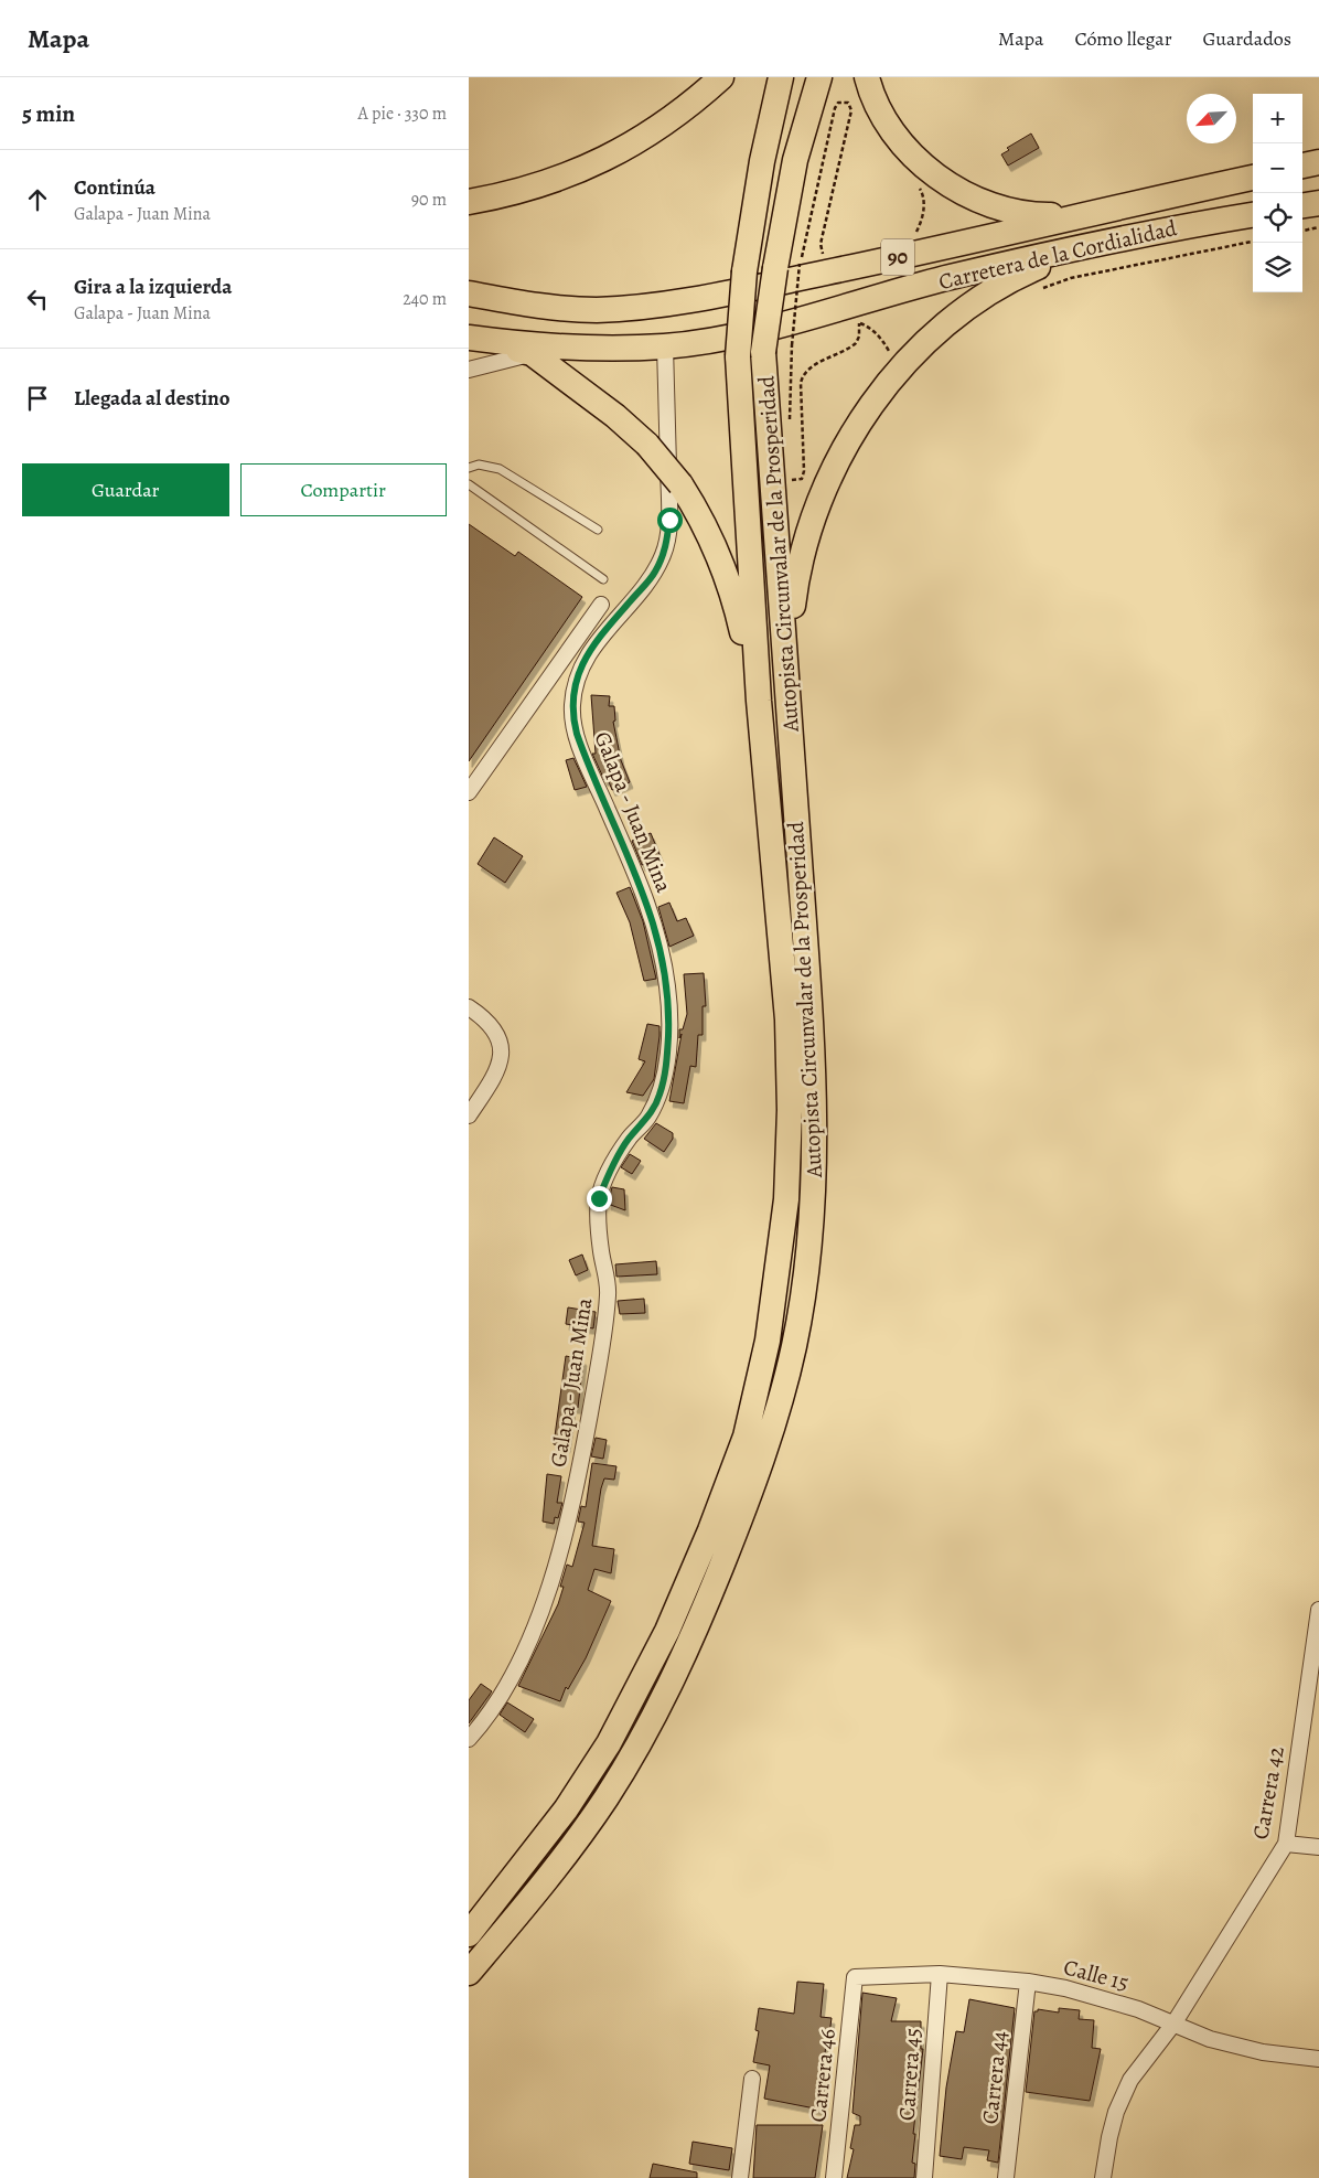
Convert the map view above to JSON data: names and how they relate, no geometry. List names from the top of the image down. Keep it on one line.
{"streets":{"highway":["Carretera de la Cordialidad","90","Autopista Circunvalar de la Prosperidad"],"street":["Galapa - Juan Mina","Carrera 42","Calle 15","Carrera 45","Carrera 46","Carrera 44"]},"crossings":[["Carretera de la Cordialidad","Galapa - Juan Mina"],["Carrera 42","Calle 15"],["Calle 15","Carrera 45"],["Calle 15","Carrera 46"],["Calle 15","Carrera 44"]],"north":"bottom left","page":{"header":"Mapa","nav":["Mapa","Cómo llegar","Guardados"],"heading":["5 min","A pie · 330 m"],"map_buttons":["+","−"],"list":[["Continúa","Galapa - Juan Mina","90 m"],["Gira a la izquierda","Galapa - Juan Mina","240 m"],"Llegada al destino"],"buttons":["Guardar","Compartir"]}}
